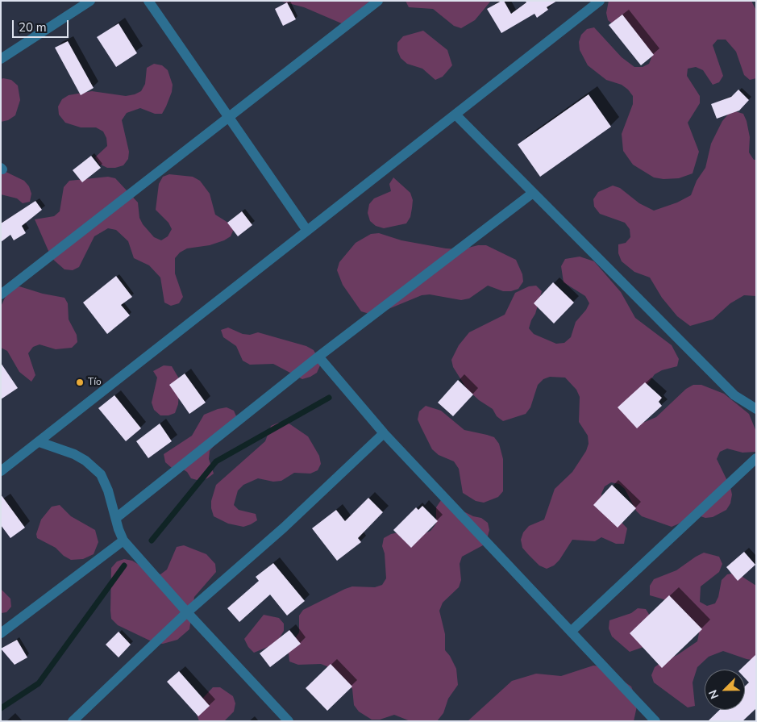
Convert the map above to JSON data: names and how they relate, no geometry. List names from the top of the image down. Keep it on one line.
{"places":["Tío"],"scale_bar":"20 m","north":"bottom left"}
